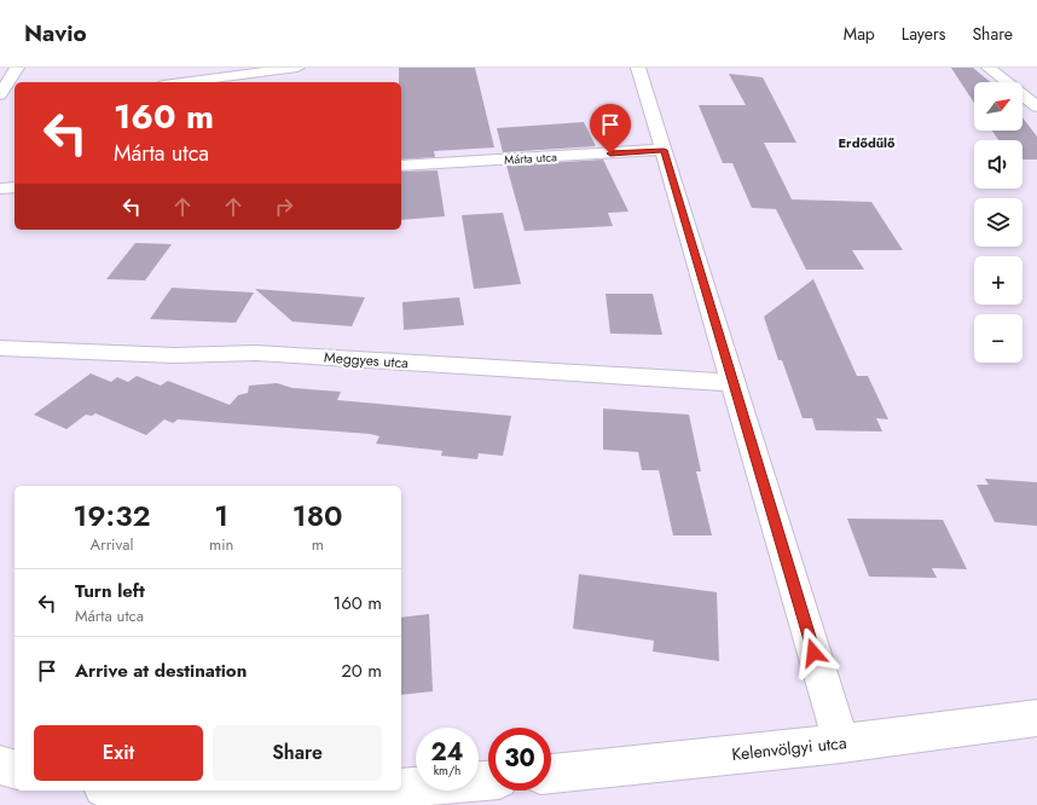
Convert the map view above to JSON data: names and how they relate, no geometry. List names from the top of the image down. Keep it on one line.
{"streets":{"street":["Márta utca","Meggyes utca","Kelenvölgyi utca"]},"districts":["Erdődűlő"],"north":"top right","page":{"header":"Navio","nav":["Map","Layers","Share"],"map_buttons":["+","−"],"turn":["160 m","Márta utca"],"eta":["19:32","Arrival","1","min","180","m"],"list":[{"name":"Turn left","note":"Márta utca","value":"160 m"},{"name":"Arrive at destination","value":"20 m"}],"buttons":["Exit","Share"],"speed":"24 km/h","limit":"30"}}
